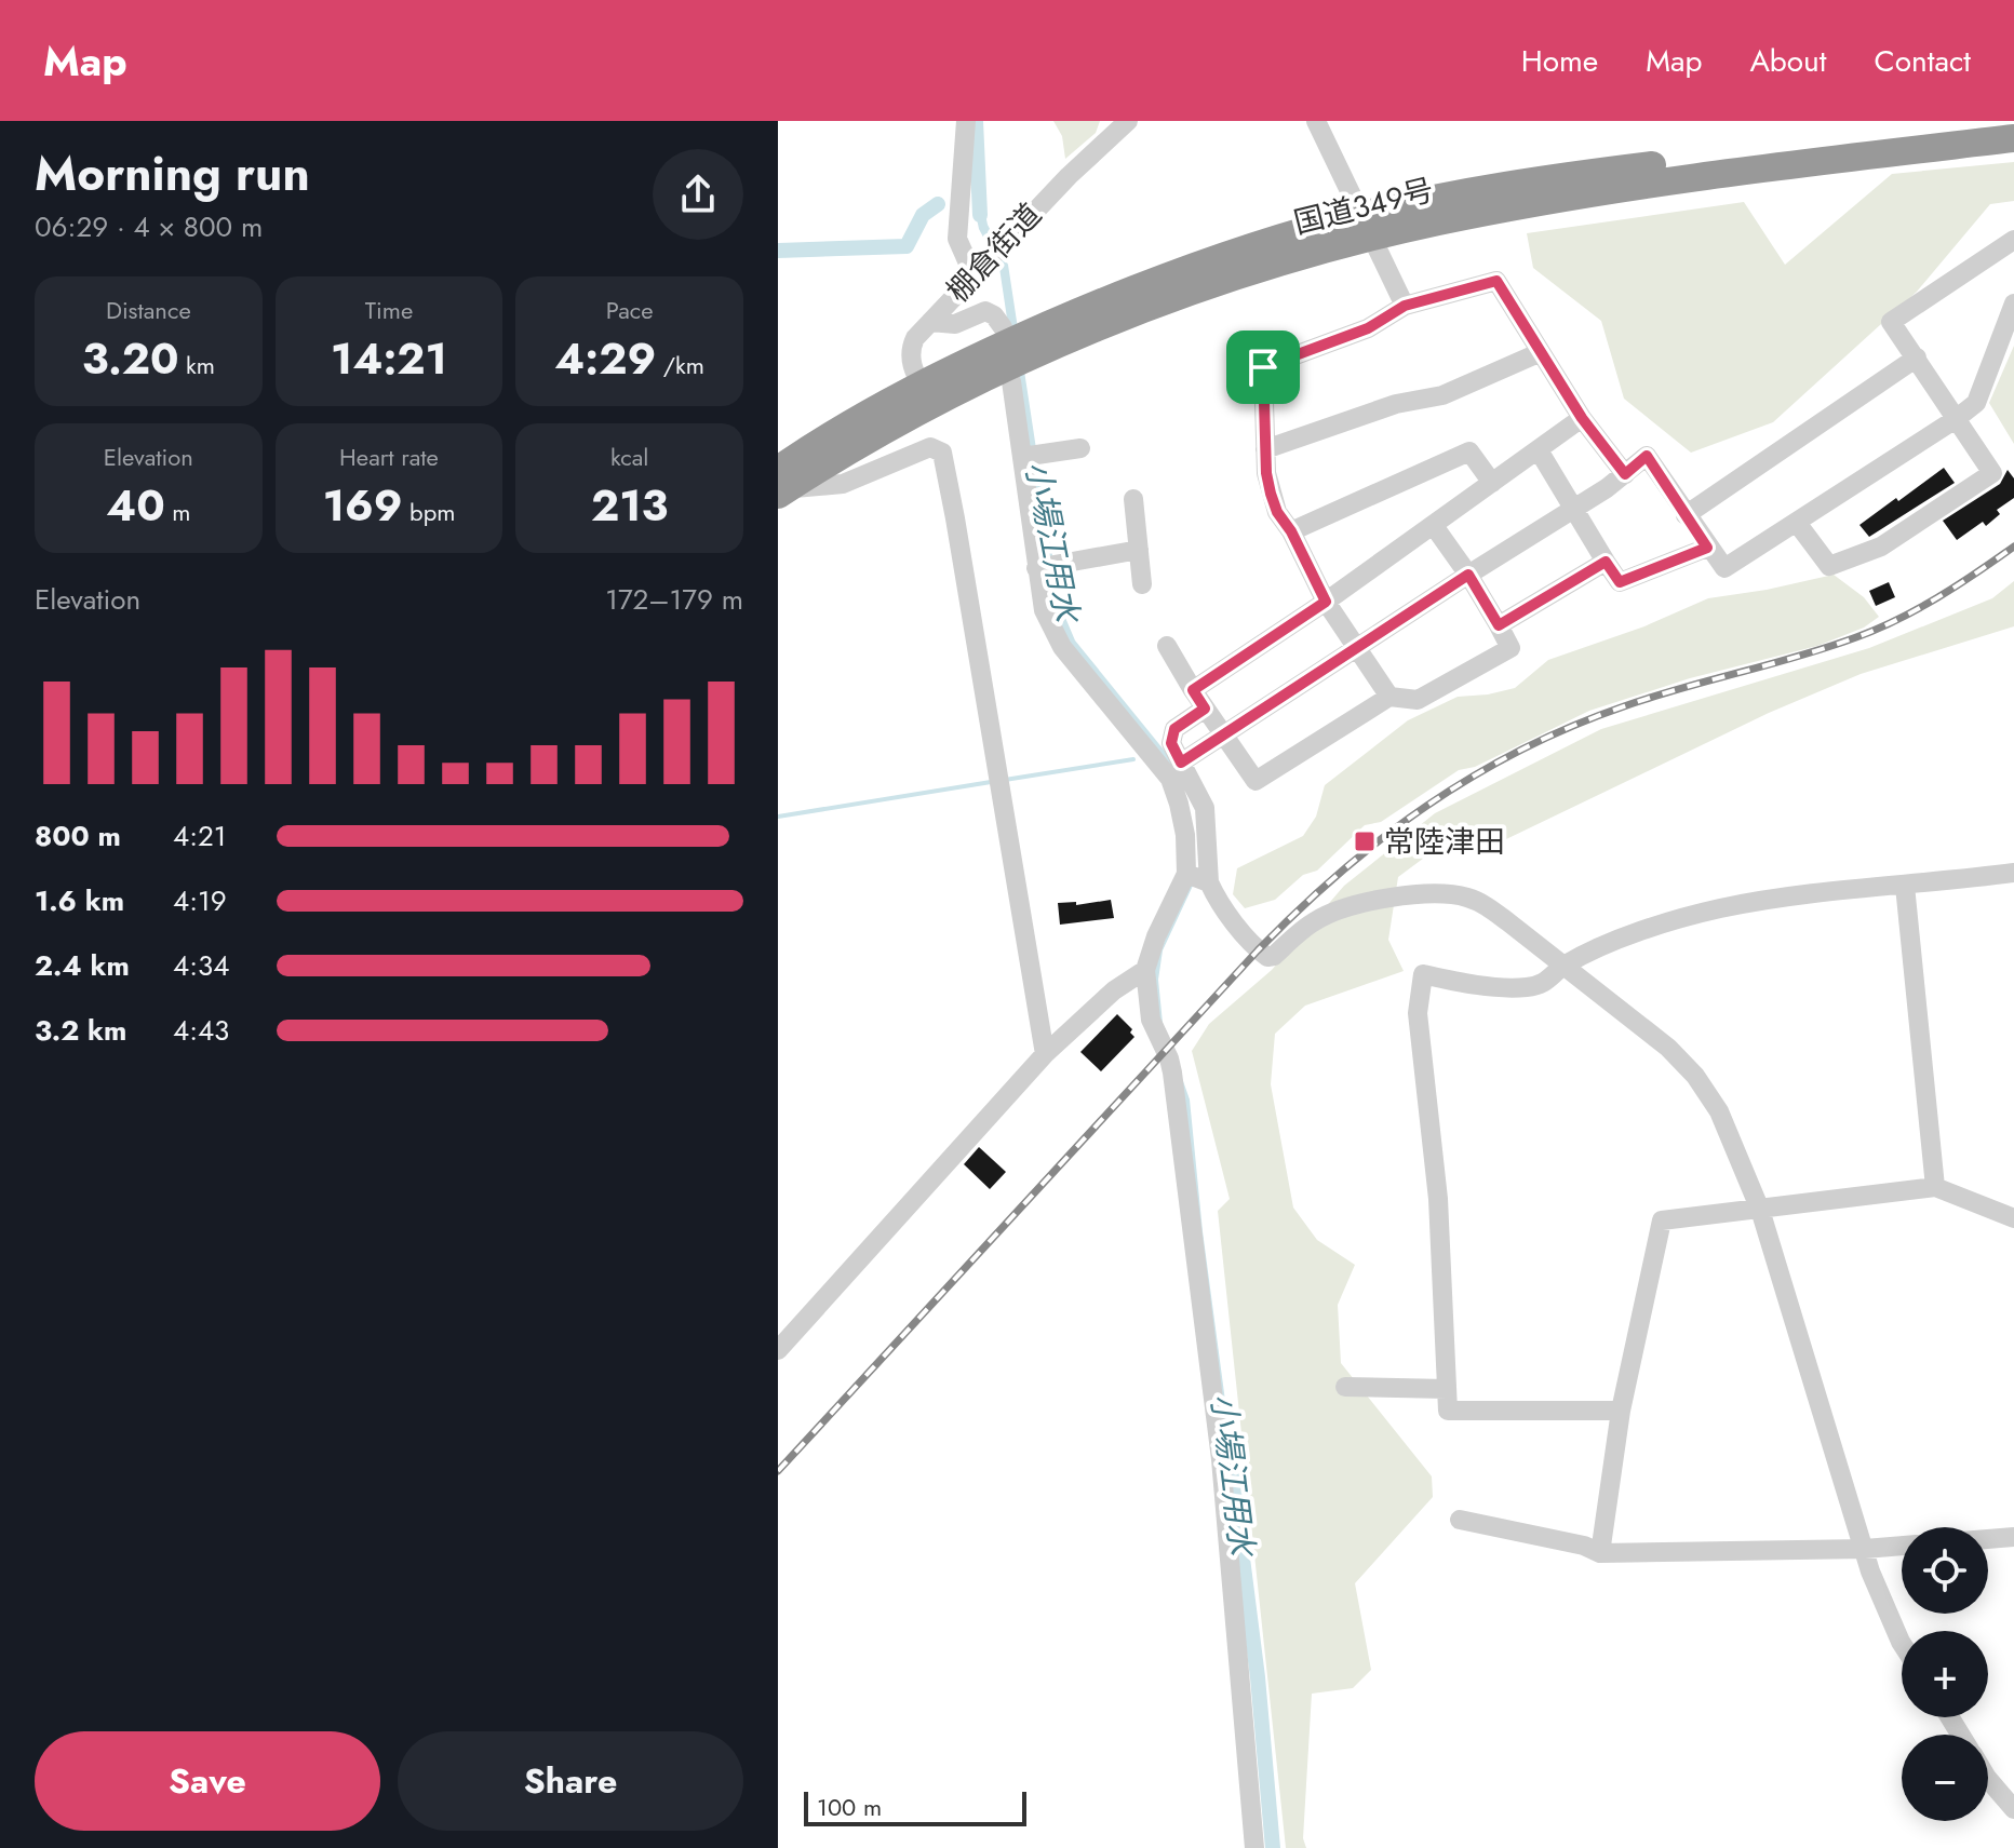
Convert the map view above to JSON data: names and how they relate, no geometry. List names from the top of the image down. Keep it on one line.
{"streets":{"highway":["国道349号"],"street":["棚倉街道"]},"crossings":[["国道349号","棚倉街道"]],"water":["小場江用水"],"places":{"transit":["常陸津田"]},"scale_bar":"100 m","page":{"header":"Map","nav":["Home","Map","About","Contact"],"heading":["Morning run","06:29 · 4 × 800 m"],"stats":[["Distance","3.20 km"],["Time","14:21"],["Pace","4:29 /km"],["Elevation","40 m"],["Heart rate","169 bpm"],["kcal","213"]],"chart":["Elevation","172–179 m"],"list":[{"name":"800 m","note":"4:21"},{"name":"1.6 km","note":"4:19"},{"name":"2.4 km","note":"4:34"},{"name":"3.2 km","note":"4:43"}],"map_buttons":["+","−"],"buttons":["Save","Share"],"scale":"100 m"}}
